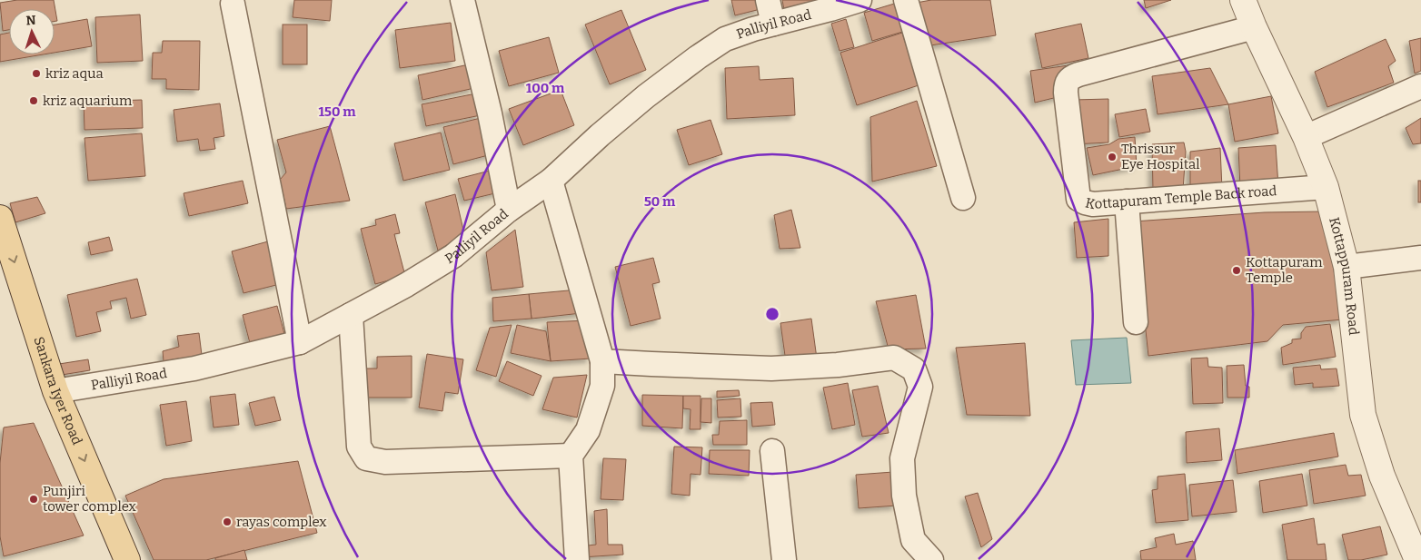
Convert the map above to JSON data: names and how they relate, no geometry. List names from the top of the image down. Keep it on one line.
{"streets":{"main road":["Sankara Iyer Road"],"street":["Palliyil Road","Kottapuram Temple Back road","Kottappuram Road"]},"crossings":[["Palliyil Road","Sankara Iyer Road"],["Kottapuram Temple Back road","Kottappuram Road"]],"one_way":["Sankara Iyer Road"],"places":["kriz aqua","kriz aquarium","Thrissur Eye Hospital","Kottapuram Temple","Punjiri tower complex","rayas complex"],"north":"top","rings":["100 m","150 m","50 m"]}
